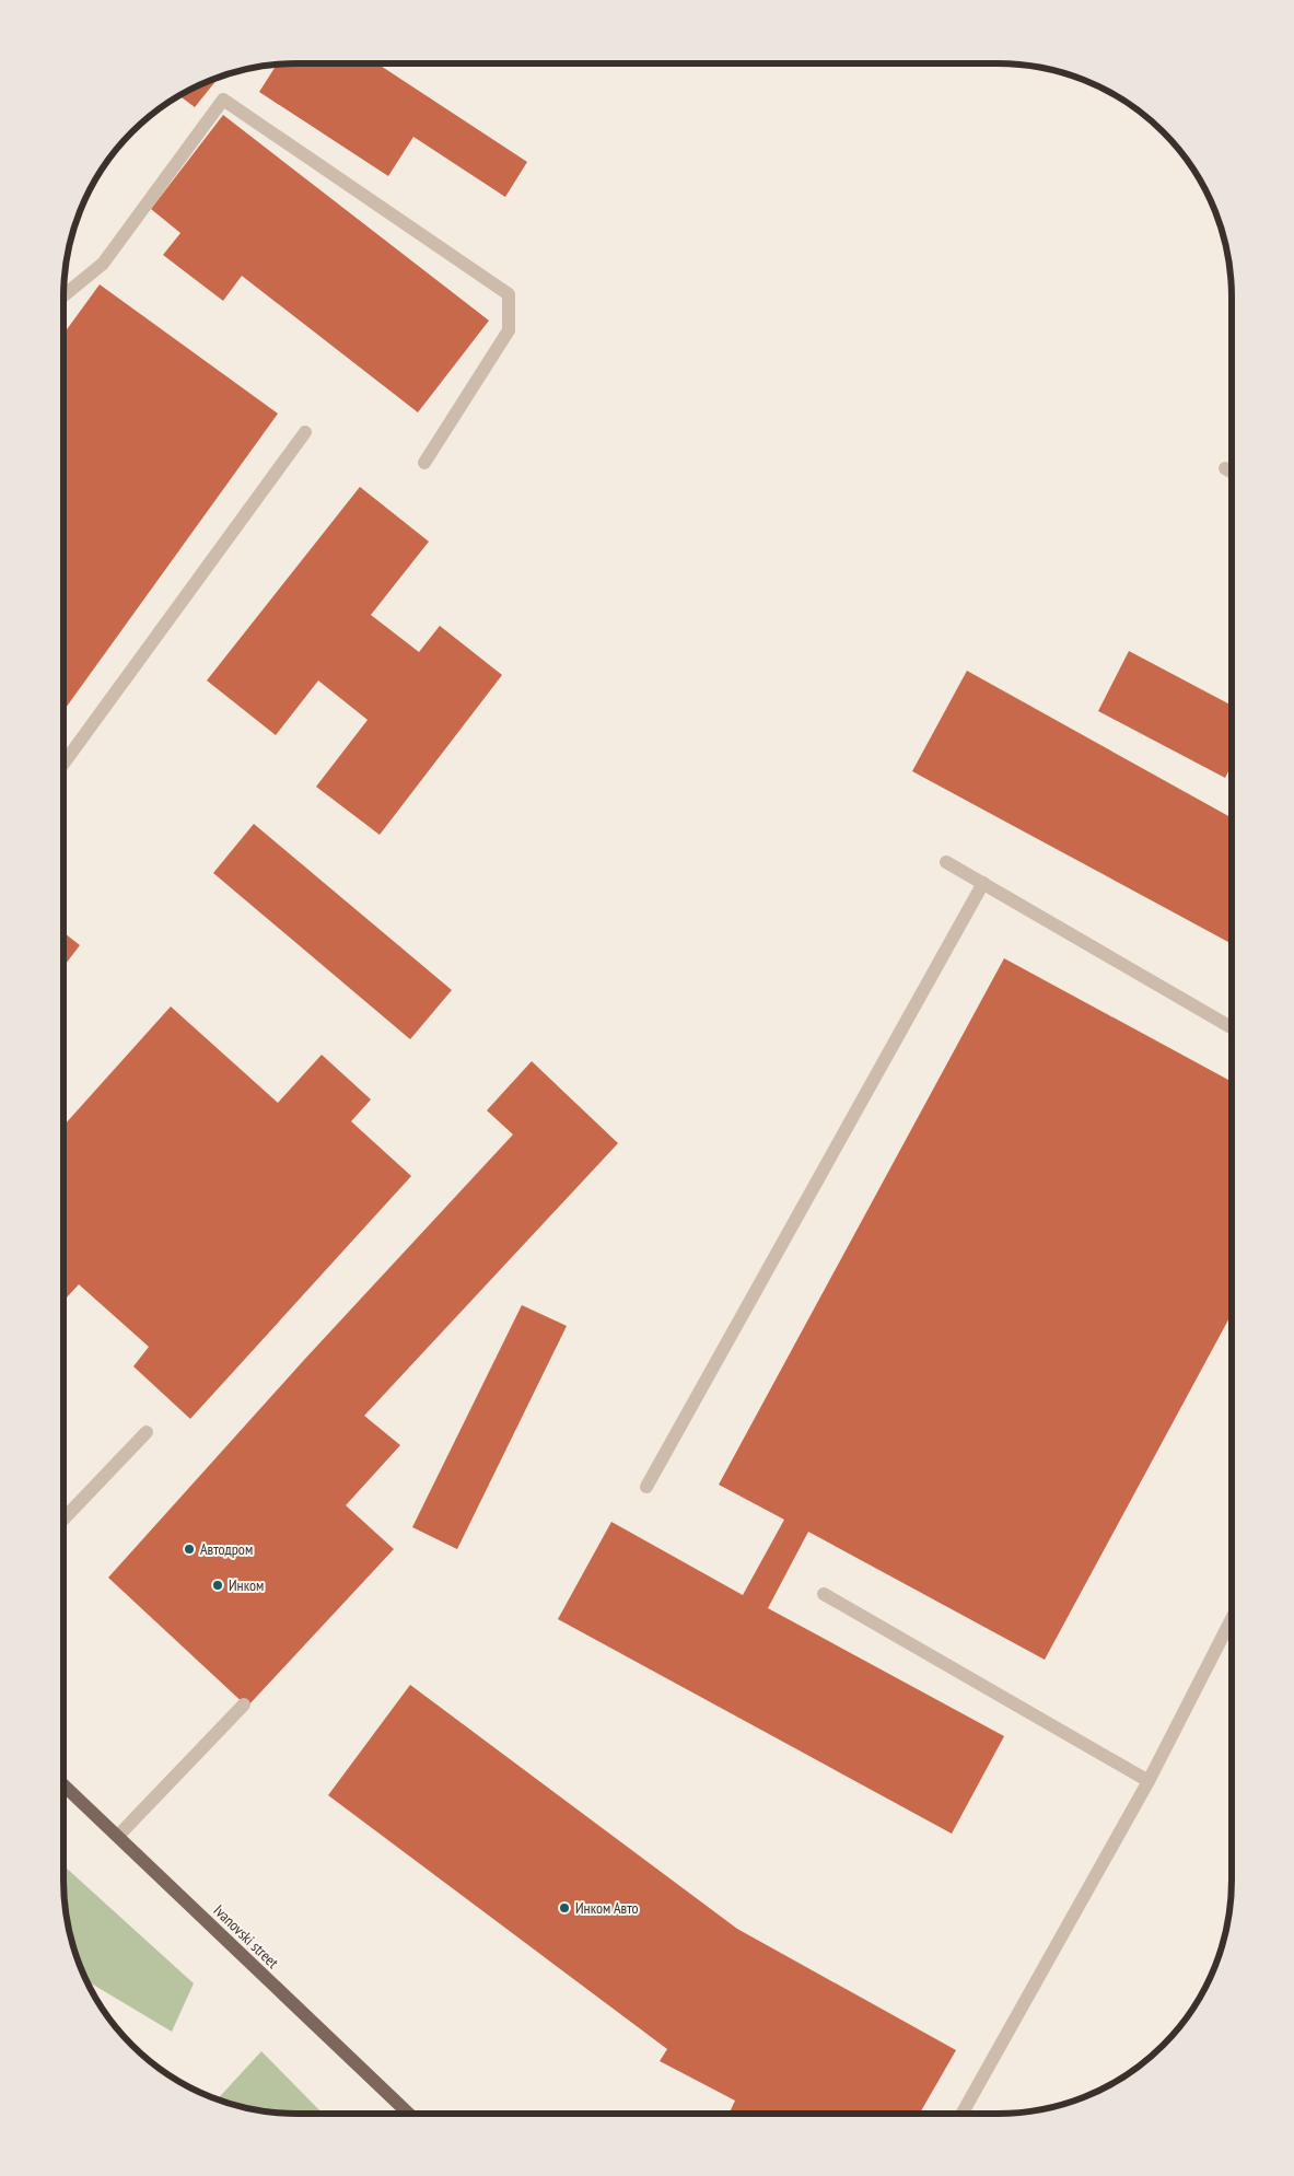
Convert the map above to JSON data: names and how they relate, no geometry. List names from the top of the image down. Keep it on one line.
{"streets":{"main road":["Ivanovski street"]},"places":["Автодром","Инком","Инком Авто"]}
